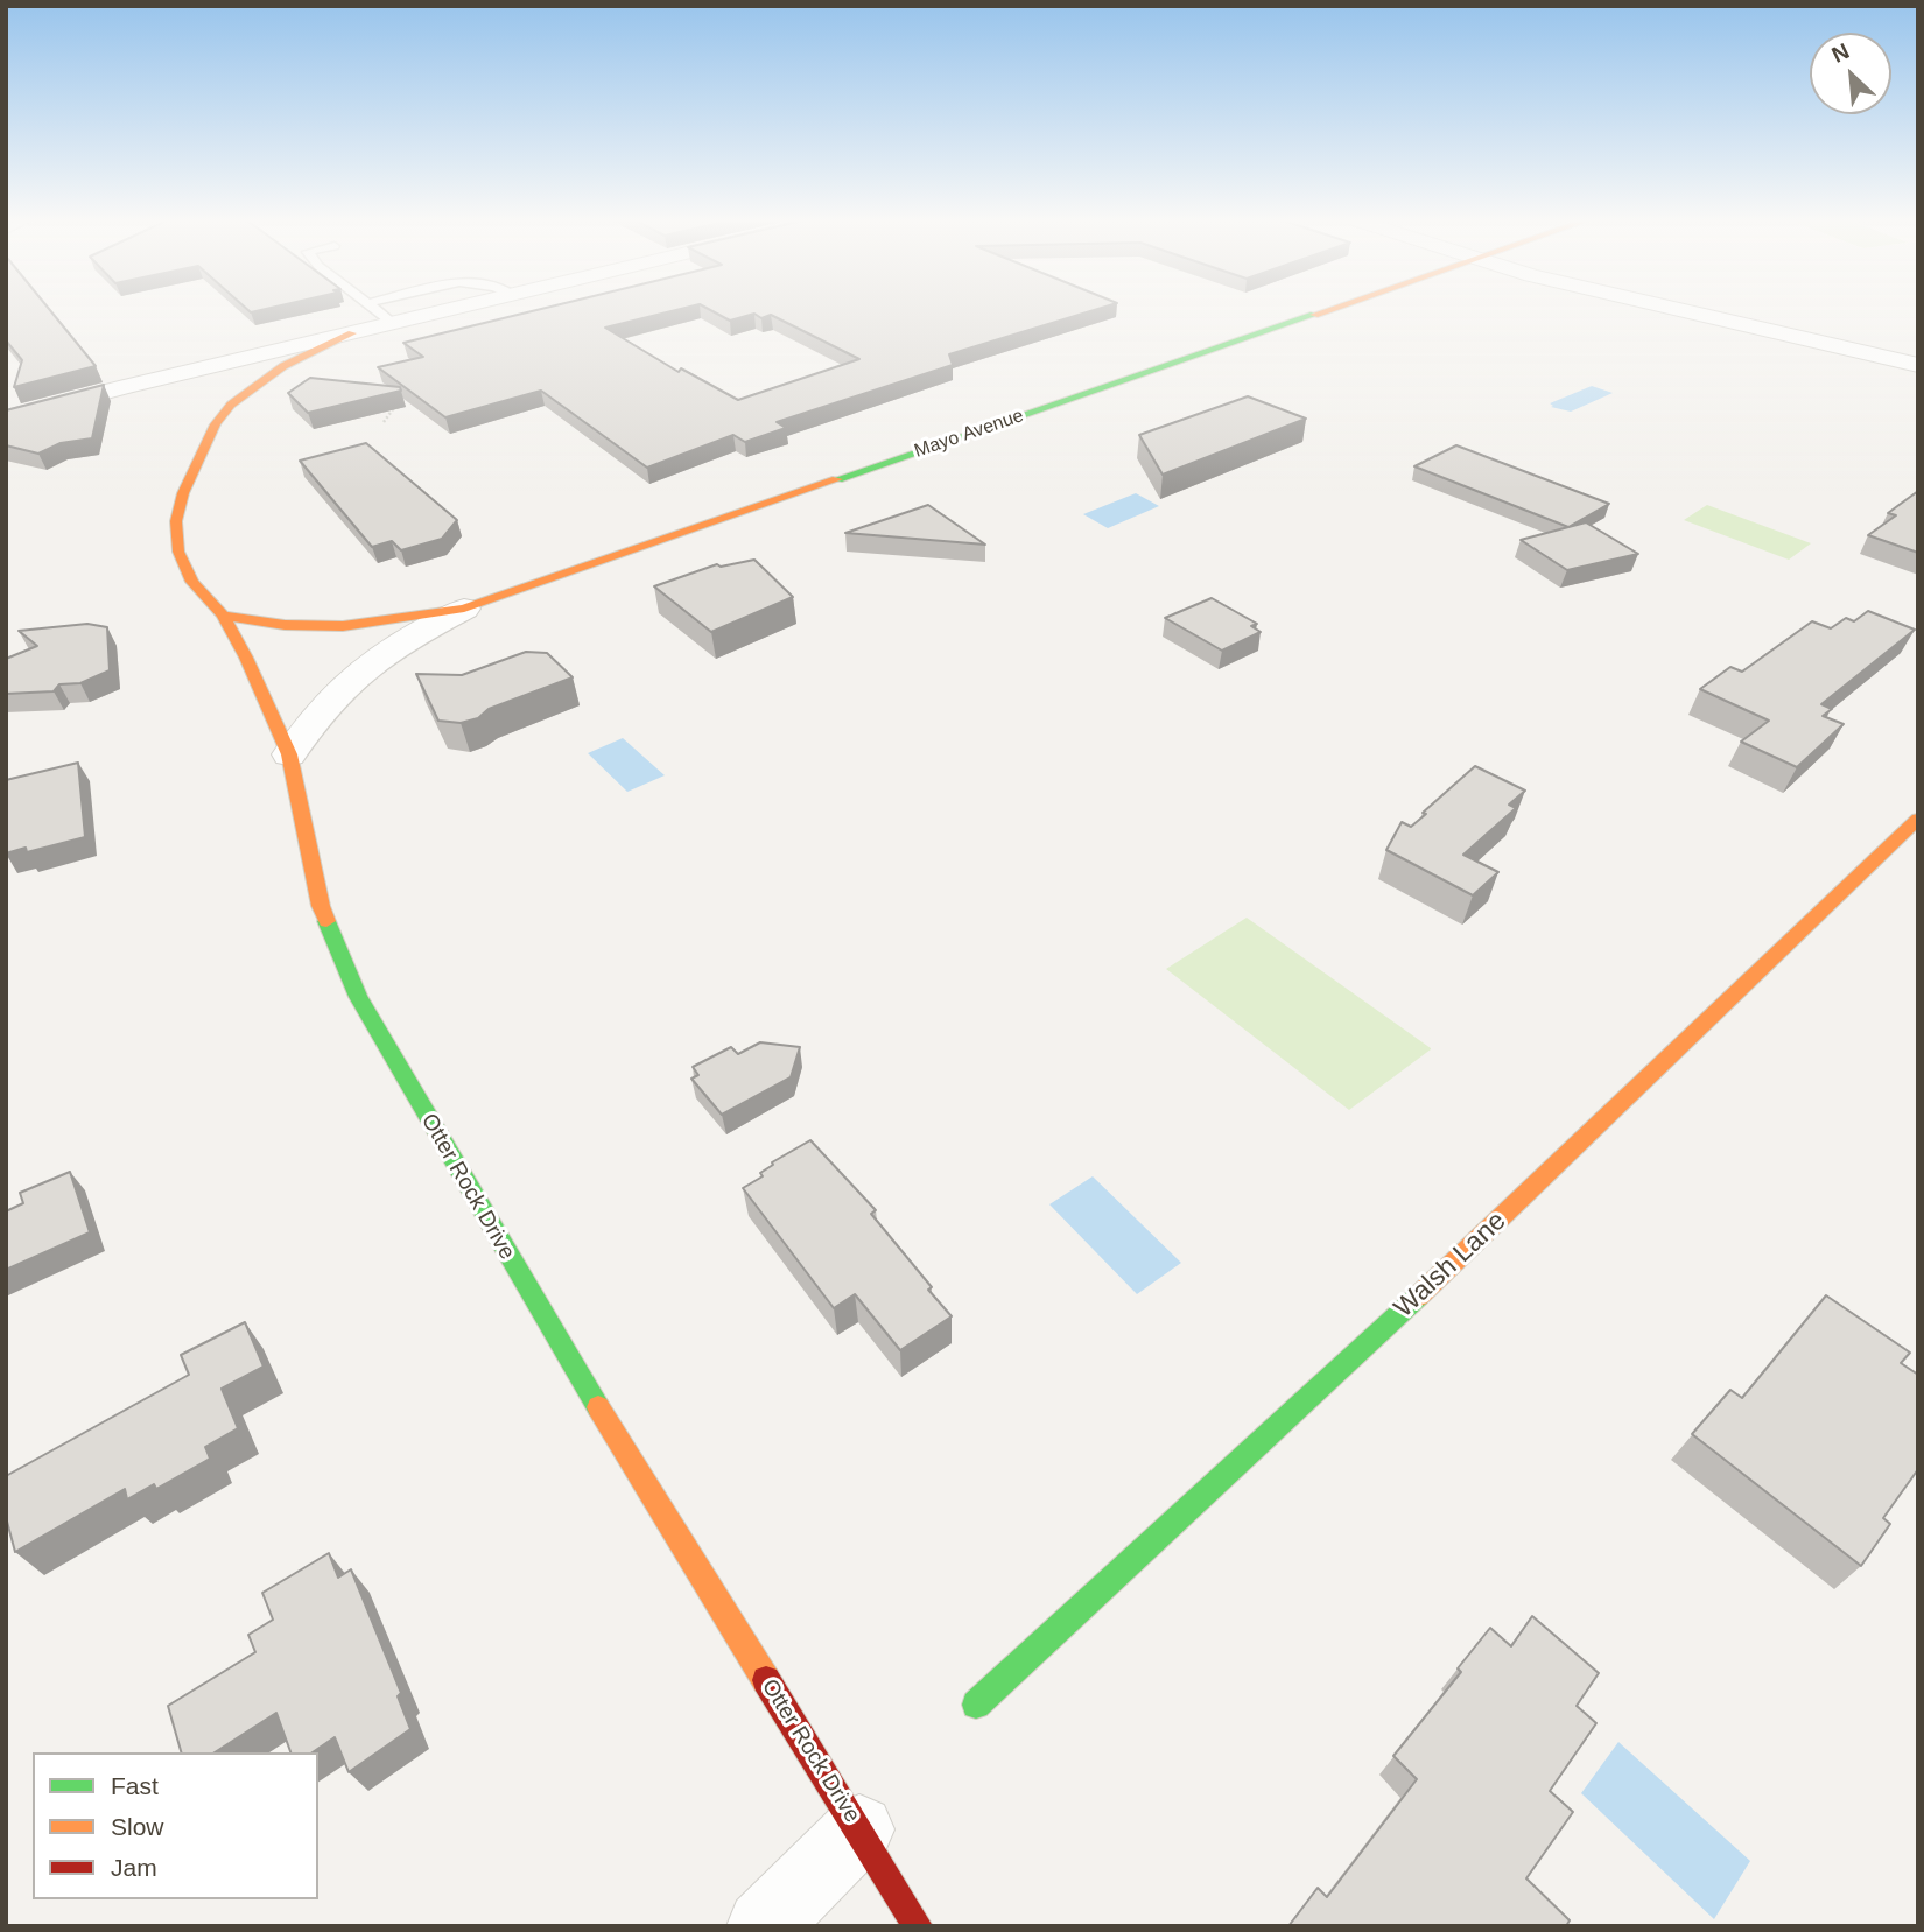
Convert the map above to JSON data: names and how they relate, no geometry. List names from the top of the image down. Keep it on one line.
{"streets":{"street":["Mayo Avenue","Otter Rock Drive","Walsh Lane"]},"crossings":[["Mayo Avenue","Otter Rock Drive"]],"legend":["Fast","Slow","Jam"],"north":"top left"}
